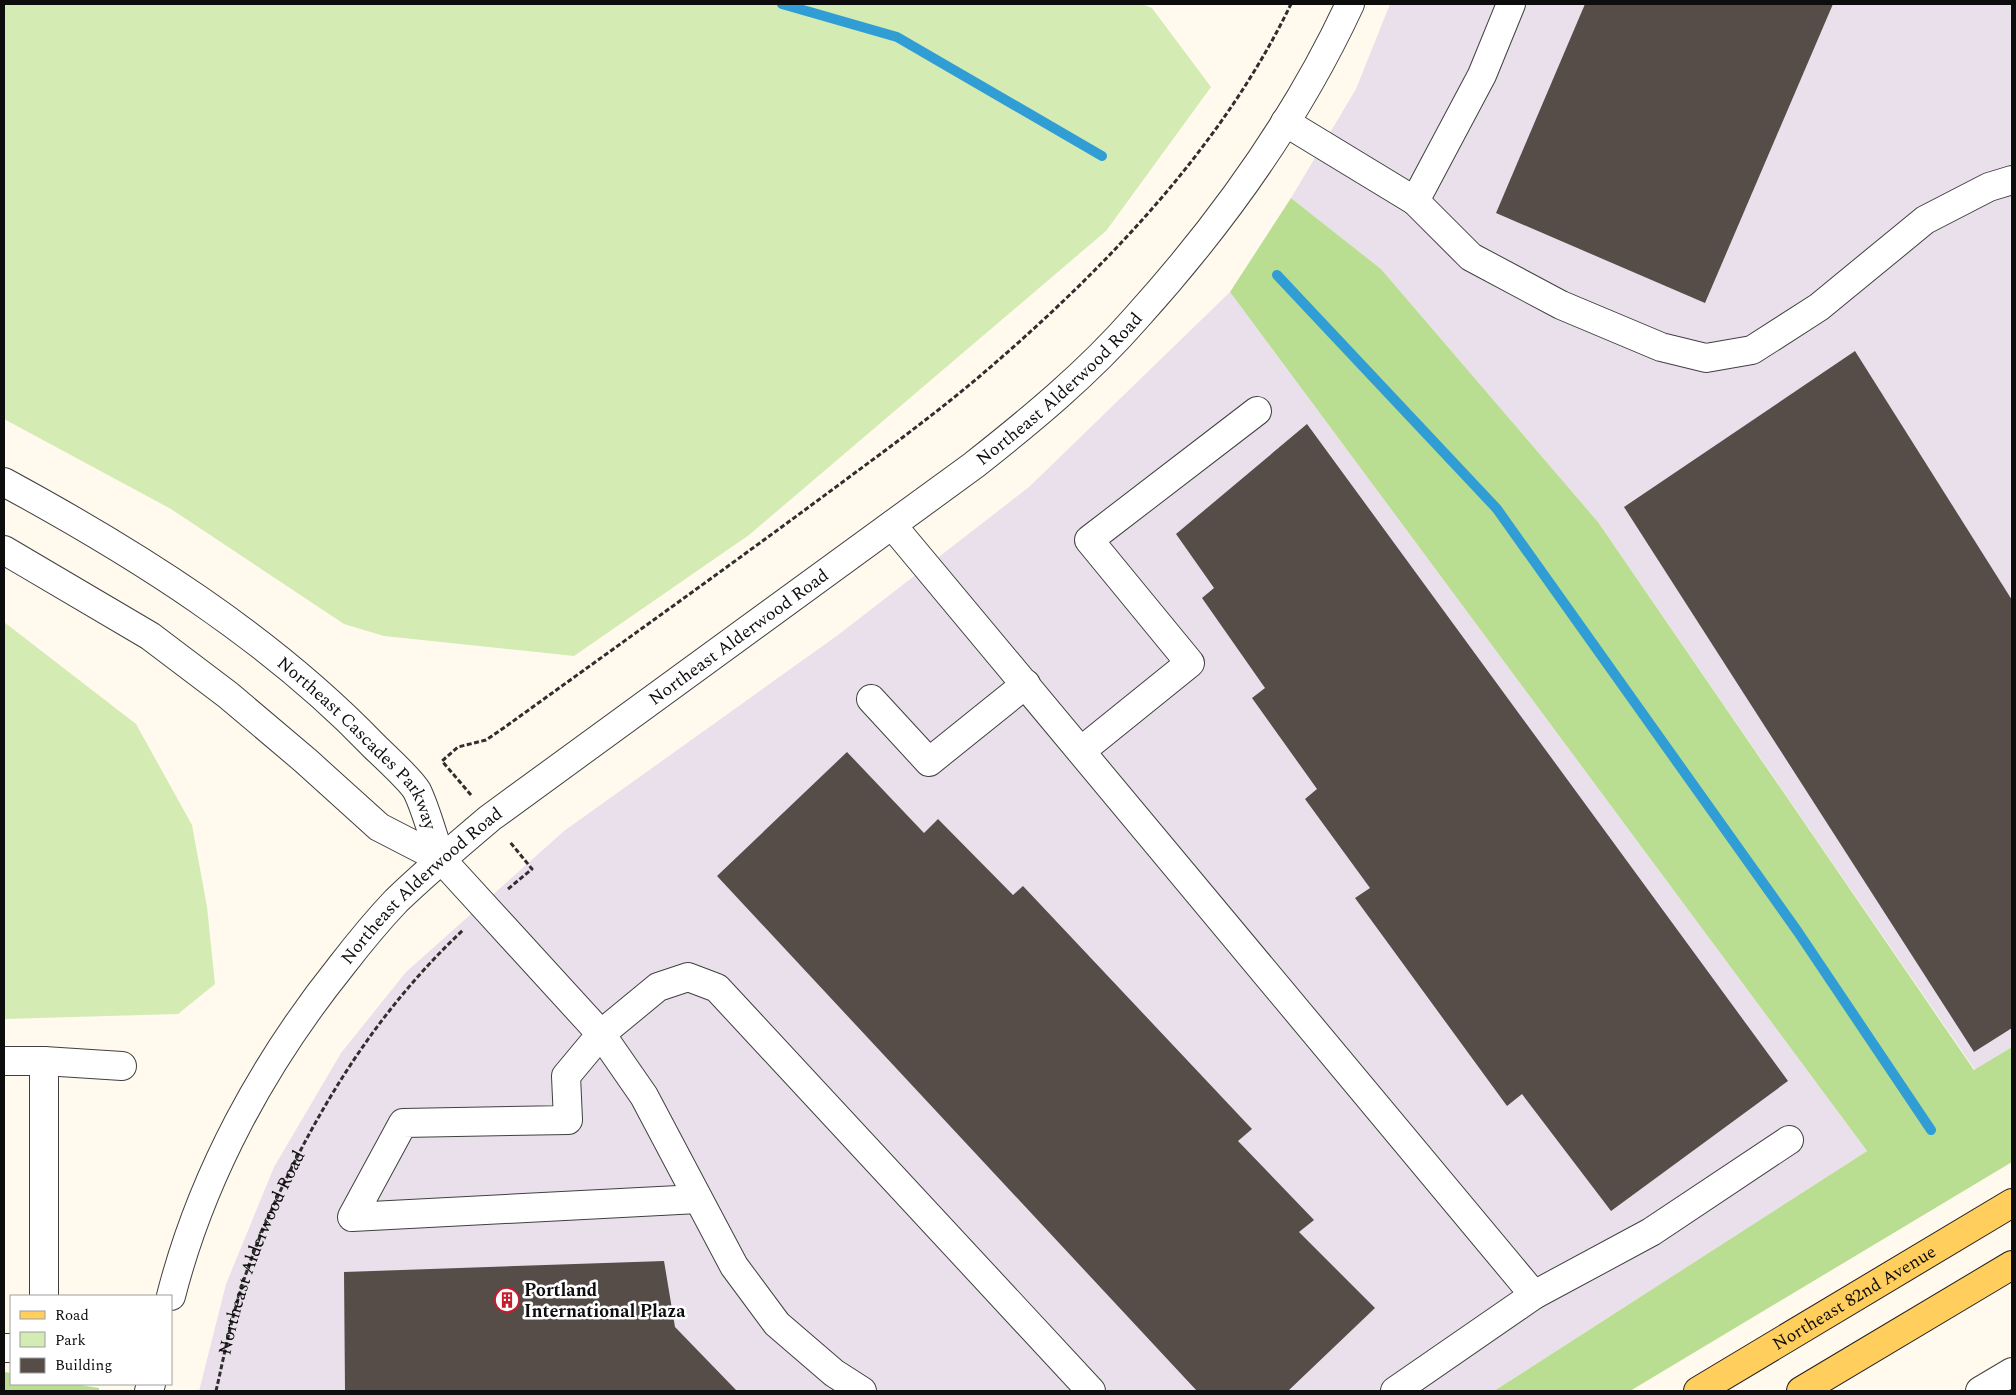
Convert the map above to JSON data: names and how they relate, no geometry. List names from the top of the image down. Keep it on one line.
{"streets":{"main road":["Northeast 82nd Avenue"],"street":["Northeast Alderwood Road","Northeast Cascades Parkway"]},"crossings":[["Northeast Alderwood Road","Northeast Cascades Parkway"]],"places":{"building":["Portland International Plaza"]},"legend":["Road","Park","Building"]}
